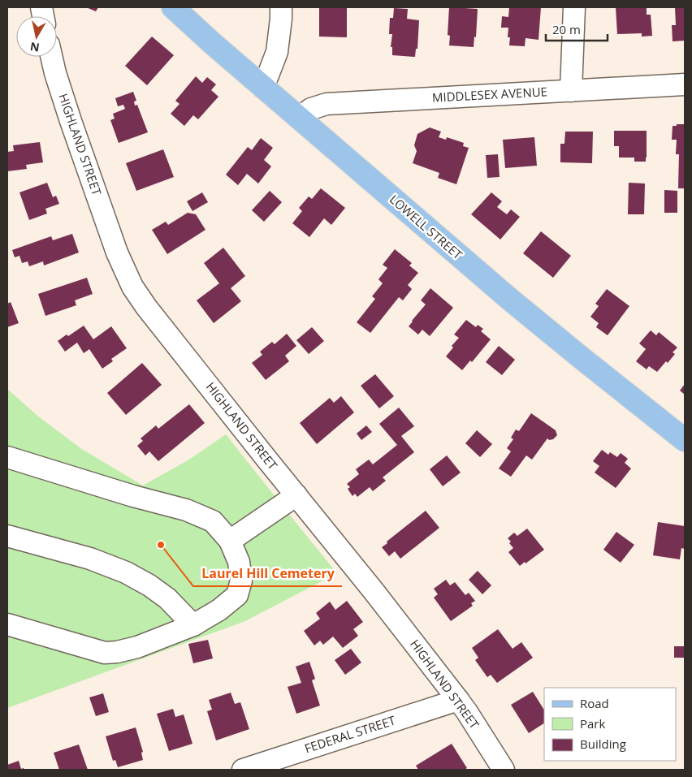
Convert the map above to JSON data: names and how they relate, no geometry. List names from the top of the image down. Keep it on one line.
{"streets":{"main road":["LOWELL STREET"],"street":["MIDDLESEX AVENUE","HIGHLAND STREET","FEDERAL STREET"]},"crossings":[["MIDDLESEX AVENUE","LOWELL STREET"],["HIGHLAND STREET","FEDERAL STREET"]],"places":["Laurel Hill Cemetery"],"legend":["Road","Park","Building"],"scale_bar":"20 m","north":"bottom"}
